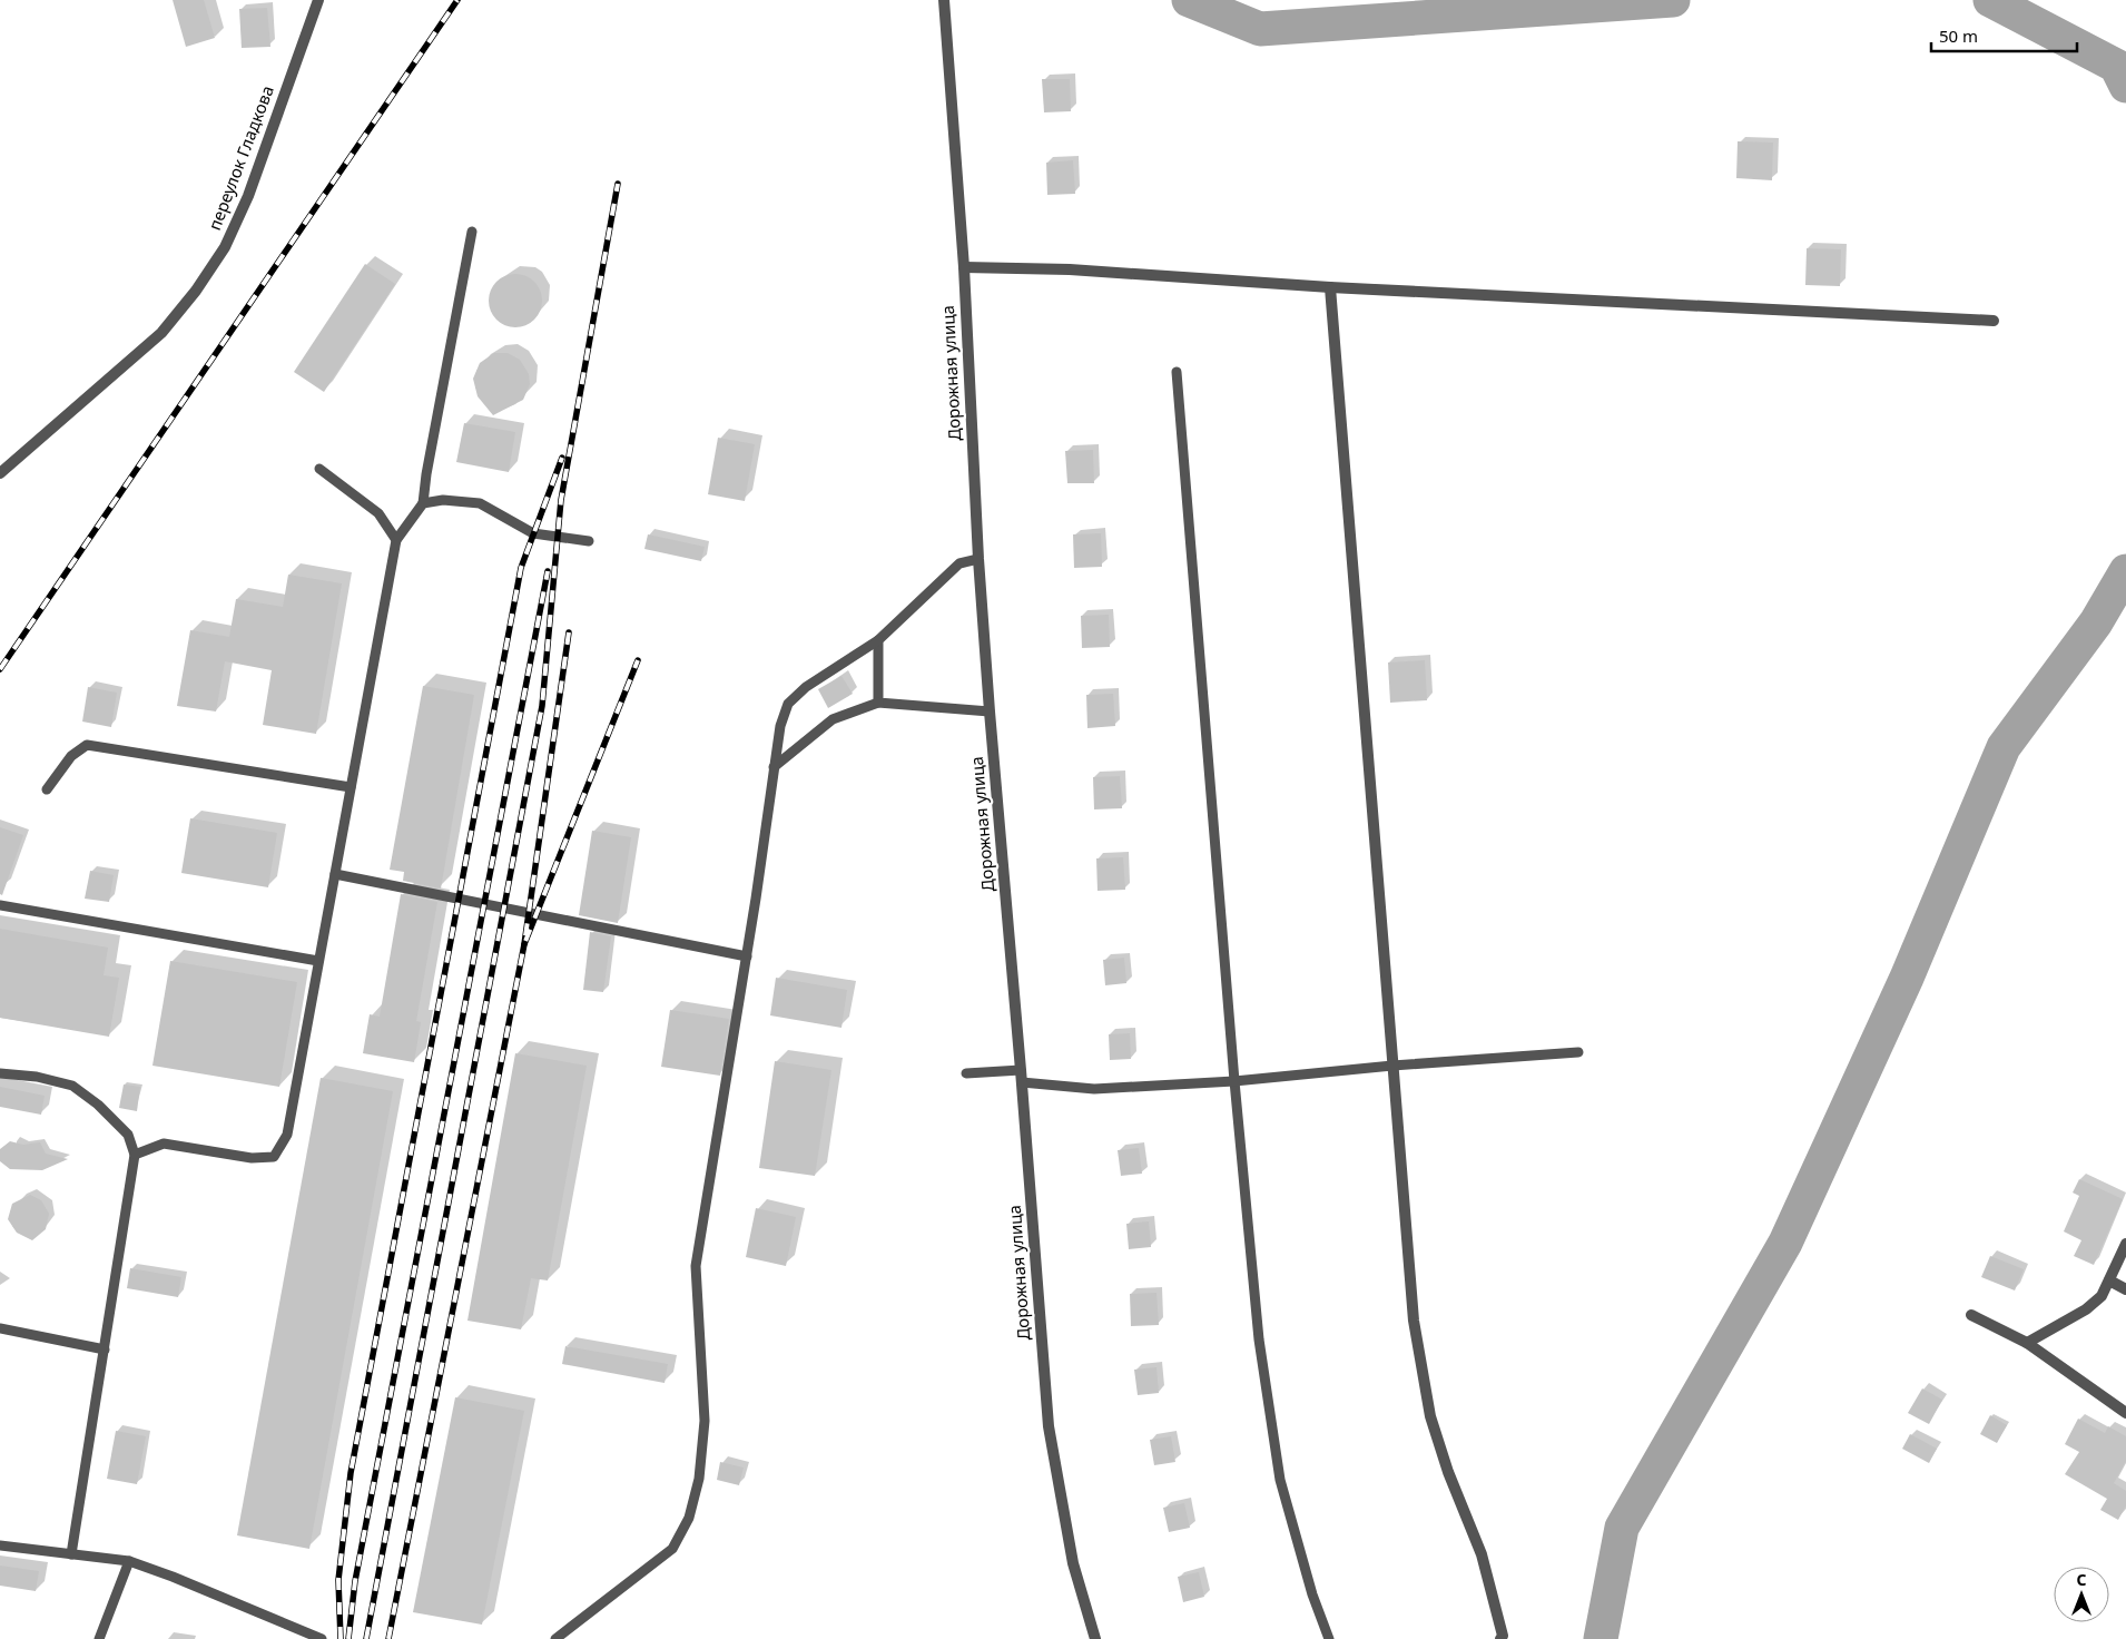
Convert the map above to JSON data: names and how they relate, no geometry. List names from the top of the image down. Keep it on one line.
{"streets":{"street":["переулок Гладкова","Дорожная улица"]},"scale_bar":"50 m","north":"top"}
